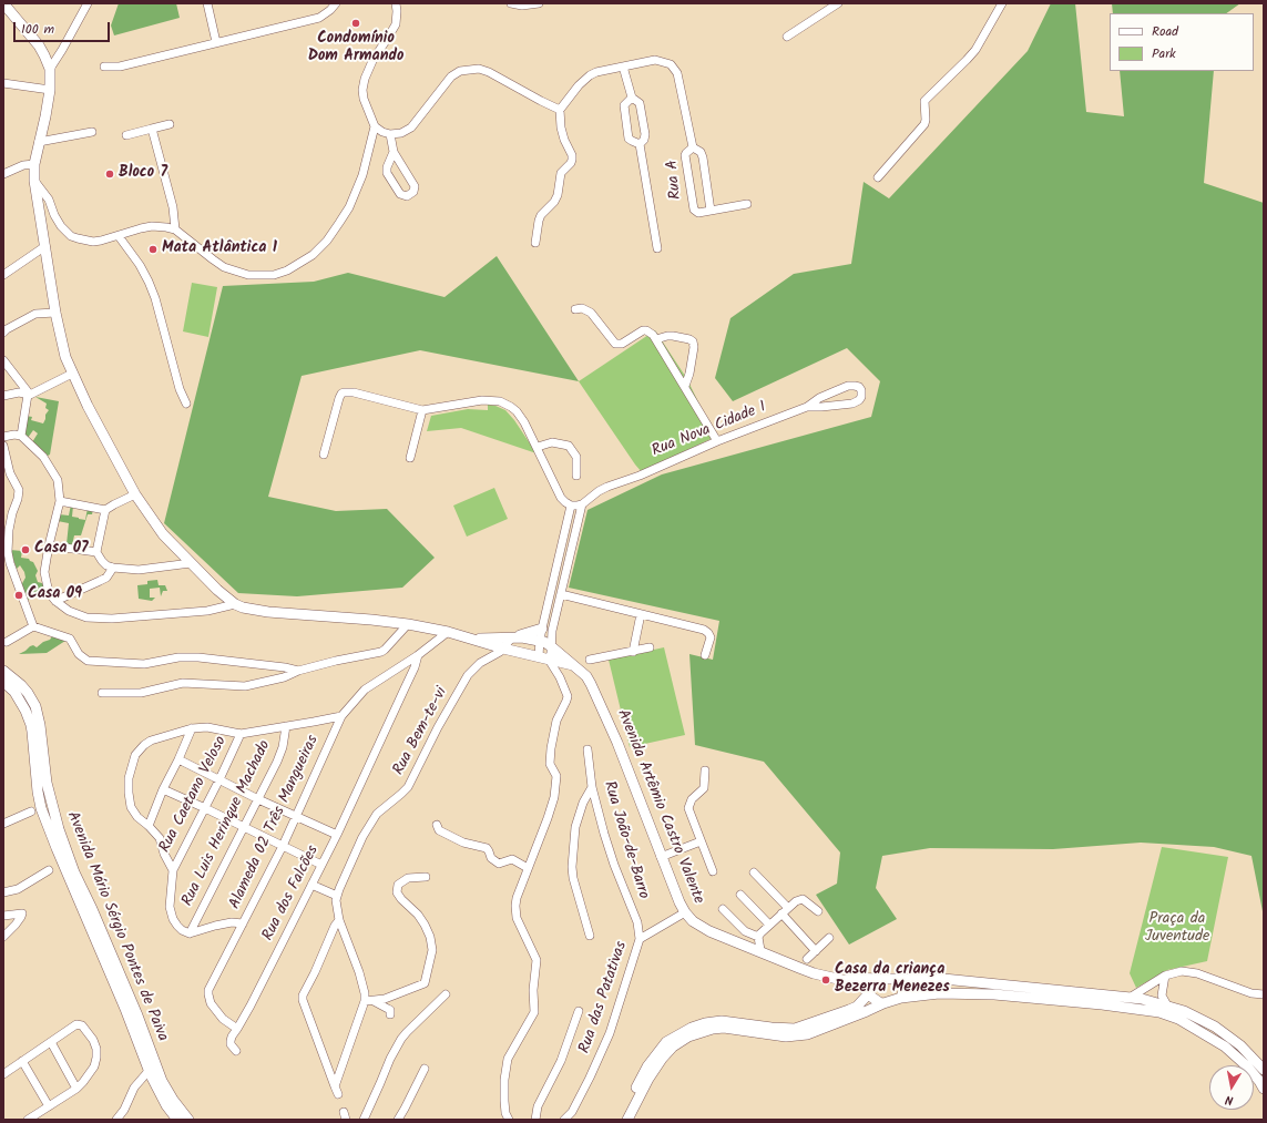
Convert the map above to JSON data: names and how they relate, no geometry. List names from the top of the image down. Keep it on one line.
{"streets":{"main road":["Avenida Artêmio Castro Valente","Avenida Mário Sérgio Pontes de Paiva"],"street":["Rua A","Rua Nova Cidade I","Rua Bem-te-vi","Rua Caetano Veloso","Alameda 02 Três Mangueiras","Rua Luis Herinque Machado","Rua João-de-Barro","Rua dos Falcões","Rua das Patativas"]},"crossings":[["Rua Bem-te-vi","Avenida Artêmio Castro Valente"],["Rua Caetano Veloso","Alameda 02 Três Mangueiras"],["Avenida Artêmio Castro Valente","Alameda 02 Três Mangueiras"],["Avenida Artêmio Castro Valente","Rua das Patativas"],["Alameda 02 Três Mangueiras","Rua Luis Herinque Machado"],["Alameda 02 Três Mangueiras","Rua dos Falcões"],["Rua João-de-Barro","Rua das Patativas"]],"parks":["Praça da Juventude"],"places":["Condomínio Dom Armando","Bloco 7","Mata Atlântica 1","Casa 07","Casa 09","Casa da criança Bezerra Menezes"],"legend":["Road","Park"],"scale_bar":"100 m","north":"bottom"}
